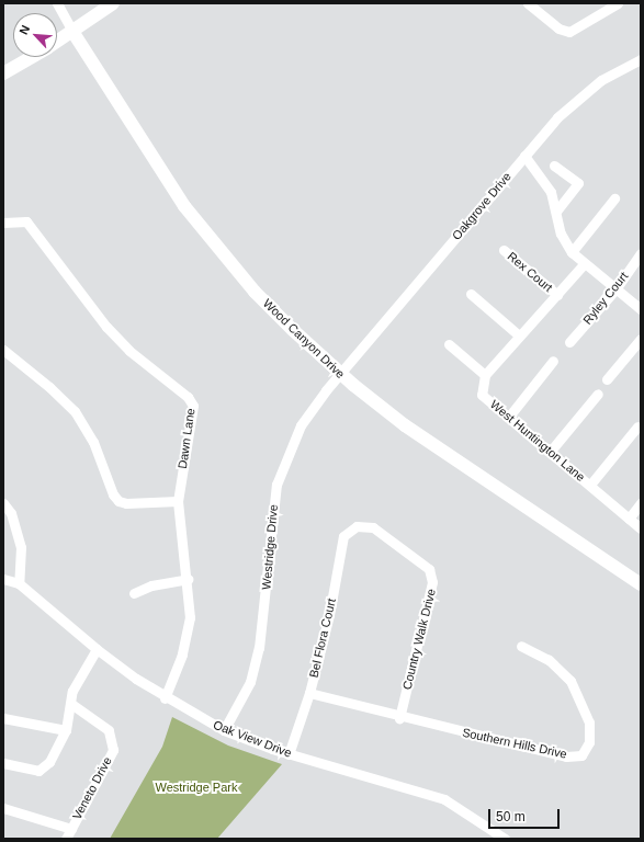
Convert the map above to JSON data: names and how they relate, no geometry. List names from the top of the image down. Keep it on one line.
{"streets":{"main road":["Wood Canyon Drive"],"street":["Oakgrove Drive","Rex Court","Ryley Court","Dawn Lane","West Huntington Lane","Westridge Drive","Bel Flora Court","Country Walk Drive","Oak View Drive","Southern Hills Drive","Veneto Drive"]},"crossings":[["Oakgrove Drive","Wood Canyon Drive"],["Oakgrove Drive","Westridge Drive"],["Wood Canyon Drive","Westridge Drive"],["Dawn Lane","Oak View Drive"],["Westridge Drive","Oak View Drive"],["Bel Flora Court","Country Walk Drive"],["Bel Flora Court","Oak View Drive"],["Bel Flora Court","Southern Hills Drive"],["Country Walk Drive","Southern Hills Drive"]],"parks":["Westridge Park"],"scale_bar":"50 m","north":"top left"}
